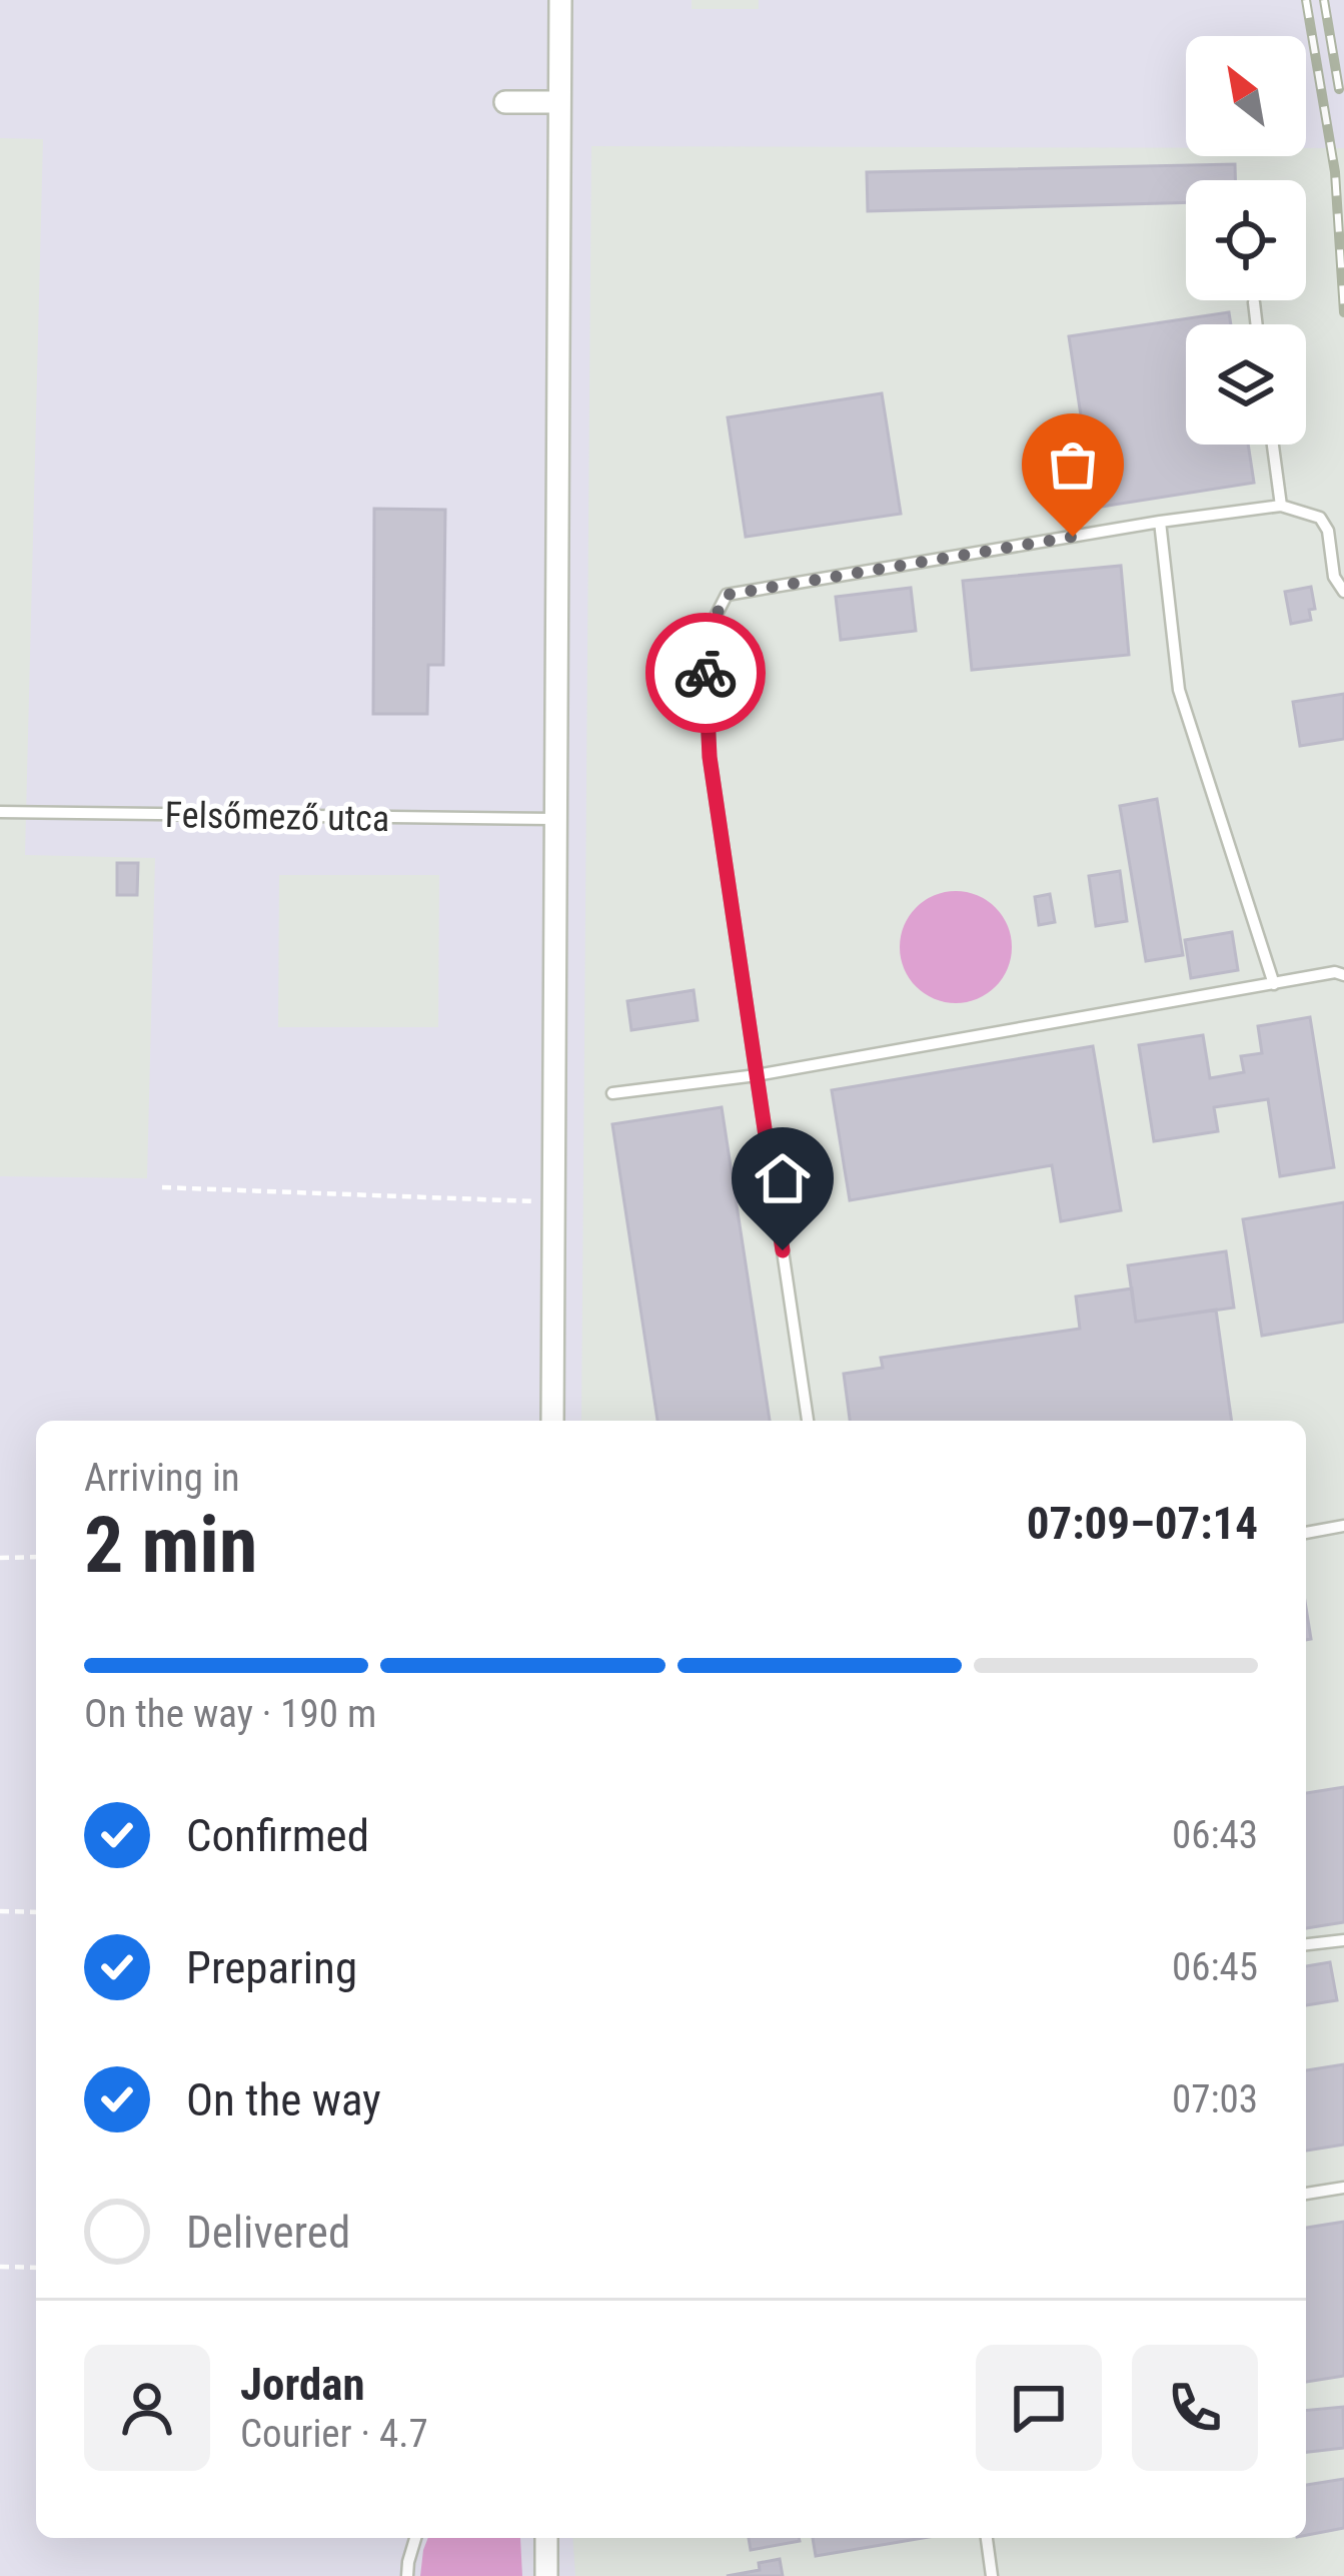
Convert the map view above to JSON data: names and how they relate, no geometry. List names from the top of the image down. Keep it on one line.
{"streets":{"lane":["Felsőmező utca"]},"north":"top left","page":{"heading":["2 min","Arriving in","07:09–07:14"],"panel":["Jordan","Courier · 4.7"],"bar":"On the way · 190 m","list":[["Confirmed","06:43"],["Preparing","06:45"],["On the way","07:03"],"Delivered"]}}
